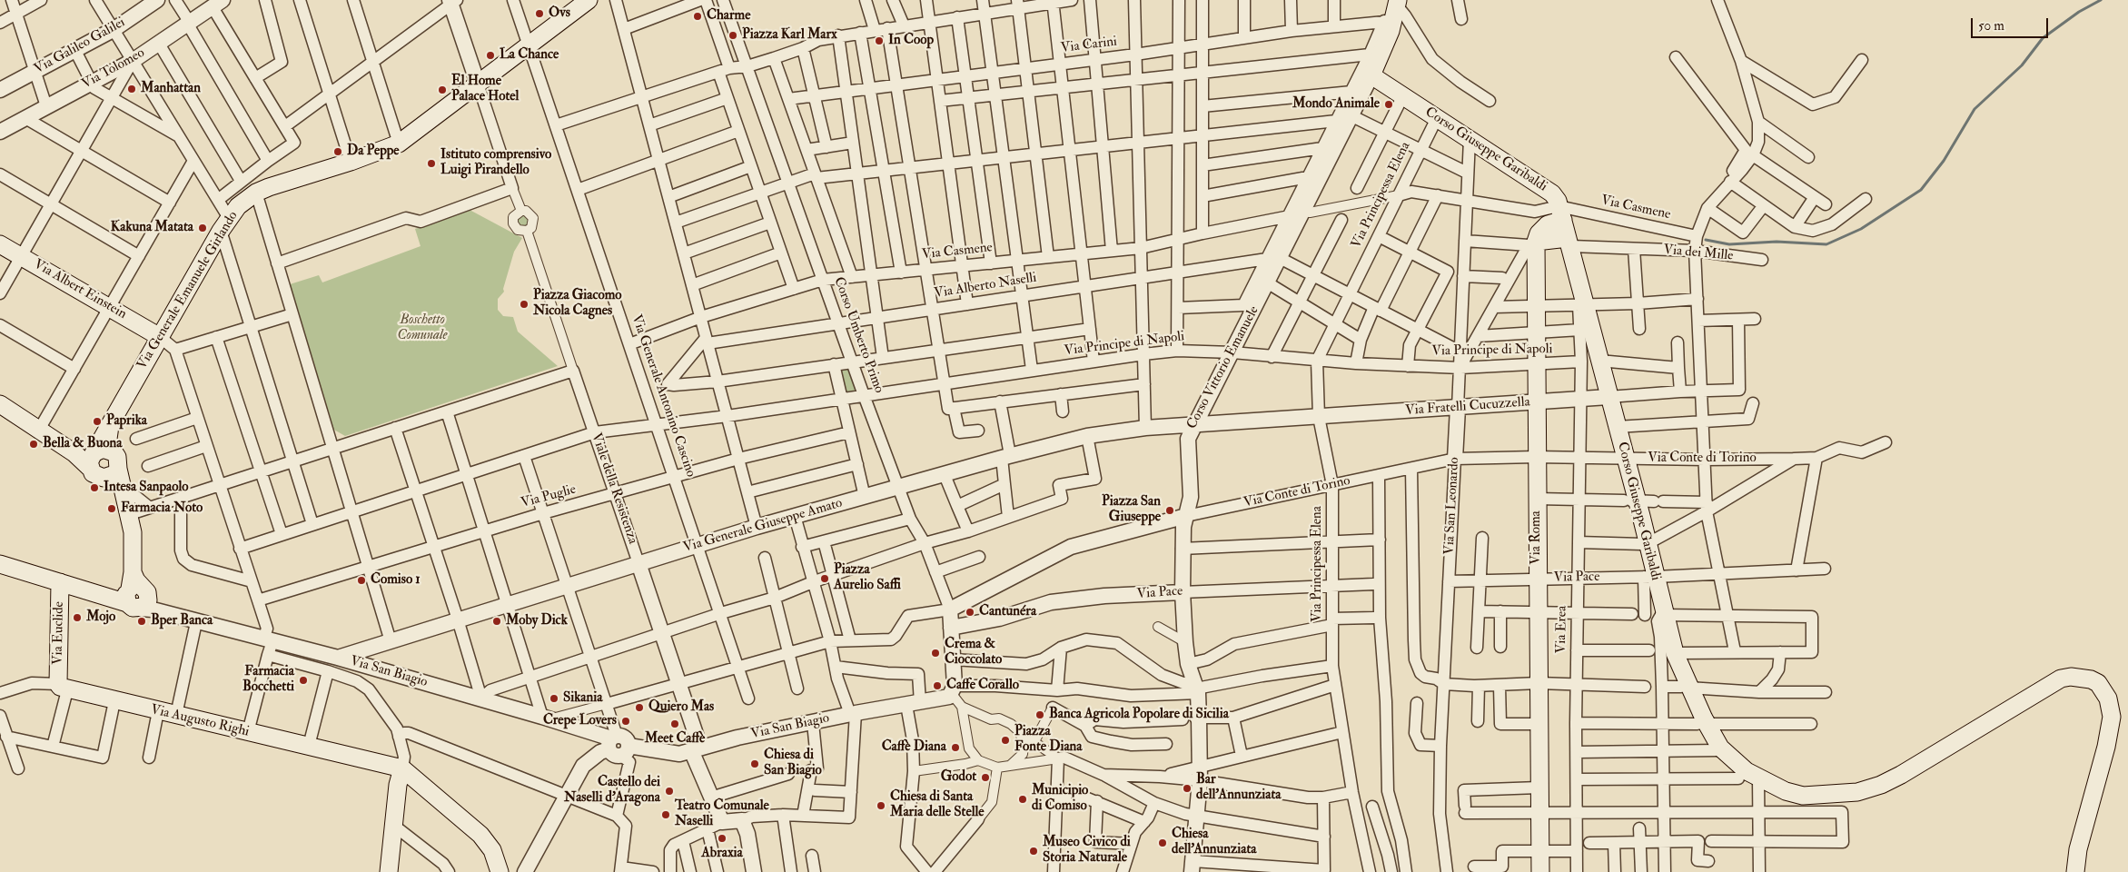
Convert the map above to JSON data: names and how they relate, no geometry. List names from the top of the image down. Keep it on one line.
{"streets":{"main road":["Corso Giuseppe Garibaldi","Via dei Mille","Via Albert Einstein","Via Generale Emanuele Girlando","Corso Vittorio Emanuele","Via Roma","Via Euclide","Via Augusto Righi"],"street":["Via Carini","Via Galileo Galilei","Via Tolomeo","Via Principessa Elena","Via Casmene","Via Alberto Naselli","Corso Umberto Primo","Via Principe di Napoli","Via Generale Antonino Cascino","Via Fratelli Cucuzzella","Via Conte di Torino","Viale della Resistenza","Via Puglie","Via San Leonardo","Via Generale Giuseppe Amato","Via Pace","Via Erea","Via San Biagio"]},"crossings":[["Via Carini","Corso Vittorio Emanuele"],["Corso Giuseppe Garibaldi","Via Principessa Elena"],["Corso Giuseppe Garibaldi","Via Casmene"],["Corso Giuseppe Garibaldi","Via dei Mille"],["Corso Giuseppe Garibaldi","Corso Vittorio Emanuele"],["Corso Giuseppe Garibaldi","Via Fratelli Cucuzzella"],["Corso Giuseppe Garibaldi","Via Conte di Torino"],["Corso Giuseppe Garibaldi","Via San Leonardo"],["Corso Giuseppe Garibaldi","Via Pace"],["Corso Giuseppe Garibaldi","Via Erea"],["Via Principessa Elena","Via Casmene"],["Via Principessa Elena","Via Principe di Napoli"],["Via Principessa Elena","Via Fratelli Cucuzzella"],["Via Principessa Elena","Via Conte di Torino"],["Via Principessa Elena","Via Pace"],["Via Casmene","Corso Umberto Primo"],["Via Casmene","Via Generale Antonino Cascino"],["Via Casmene","Via San Leonardo"],["Via dei Mille","Via San Leonardo"],["Via dei Mille","Via Roma"],["Via Alberto Naselli","Corso Umberto Primo"],["Via Alberto Naselli","Corso Vittorio Emanuele"],["Via Albert Einstein","Via Generale Emanuele Girlando"],["Via Generale Emanuele Girlando","Via Generale Antonino Cascino"],["Via Generale Emanuele Girlando","Viale della Resistenza"],["Corso Umberto Primo","Via Principe di Napoli"],["Corso Umberto Primo","Via Conte di Torino"],["Corso Umberto Primo","Via Generale Giuseppe Amato"],["Via Principe di Napoli","Corso Vittorio Emanuele"],["Via Principe di Napoli","Via Generale Antonino Cascino"],["Via Principe di Napoli","Viale della Resistenza"],["Via Principe di Napoli","Via San Leonardo"],["Via Principe di Napoli","Via Roma"],["Via Principe di Napoli","Via Erea"],["Corso Vittorio Emanuele","Via Fratelli Cucuzzella"],["Corso Vittorio Emanuele","Via Conte di Torino"],["Corso Vittorio Emanuele","Via Generale Giuseppe Amato"],["Corso Vittorio Emanuele","Via Pace"],["Via Generale Antonino Cascino","Via Conte di Torino"],["Via Generale Antonino Cascino","Via Puglie"],["Via Generale Antonino Cascino","Via Generale Giuseppe Amato"],["Via Fratelli Cucuzzella","Via San Leonardo"],["Via Fratelli Cucuzzella","Via Generale Giuseppe Amato"],["Via Fratelli Cucuzzella","Via Roma"],["Via Fratelli Cucuzzella","Via Erea"],["Via Conte di Torino","Viale della Resistenza"],["Via Conte di Torino","Via San Leonardo"],["Via Conte di Torino","Via Roma"],["Via Conte di Torino","Via Erea"],["Viale della Resistenza","Via Puglie"],["Viale della Resistenza","Via Generale Giuseppe Amato"],["Viale della Resistenza","Via San Biagio"],["Via San Leonardo","Via Pace"],["Via Generale Giuseppe Amato","Via San Biagio"],["Via Roma","Via Pace"],["Via Pace","Via Erea"],["Via Euclide","Via Augusto Righi"]],"parks":["Boschetto Comunale"],"places":["Ovs","Charme","Piazza Karl Marx","In Coop","La Chance","Manhattan","El Home Palace Hotel","Mondo Animale","Da Peppe","Istituto comprensivo Luigi Pirandello","Kakuna Matata","Piazza Giacomo Nicola Cagnes","Paprika","Bella & Buona","Intesa Sanpaolo","Farmacia Noto","Piazza San Giuseppe","Piazza Aurelio Saffi","Comiso 1","Cantunéra","Mojo","Bper Banca","Moby Dick","Crema & Cioccolato","Farmacia Bocchetti","Caffe Corallo","Sikania","Quiero Mas","Banca Agricola Popolare di Sicilia","Crepe Lovers","Meet Caffè","Piazza Fonte Diana","Caffè Diana","Chiesa di San Biagio","Godot","Bar dell'Annunziata","Castello dei Naselli d'Aragona","Municipio di Comiso","Chiesa di Santa Maria delle Stelle","Teatro Comunale Naselli","Abraxia","Chiesa dell'Annunziata","Museo Civico di Storia Naturale"],"scale_bar":"50 m"}
